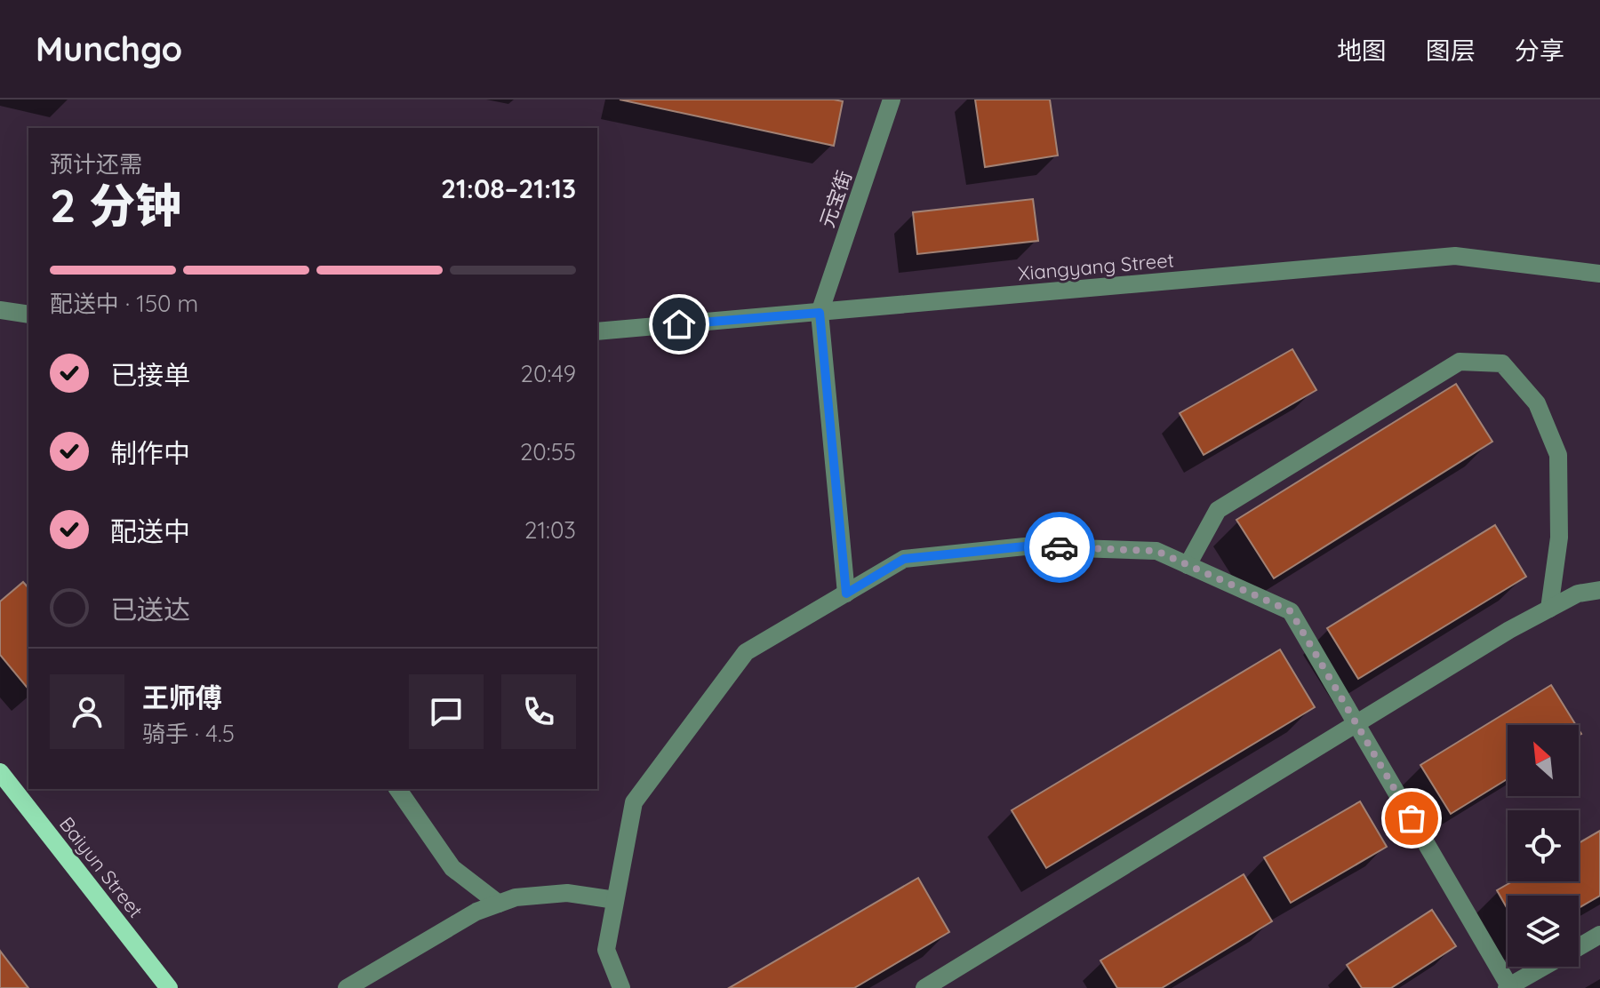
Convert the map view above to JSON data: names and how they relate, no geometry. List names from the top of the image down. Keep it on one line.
{"streets":{"main road":["Baiyun Street"],"street":["元宝街","Xiangyang Street"]},"crossings":[["元宝街","Xiangyang Street"]],"north":"top left","page":{"header":"Munchgo","nav":["地图","图层","分享"],"heading":["2 分钟","预计还需","21:08–21:13"],"panel":["王师傅","骑手 · 4.5"],"bar":"配送中 · 150 m","list":[["已接单","20:49"],["制作中","20:55"],["配送中","21:03"],"已送达"]}}
